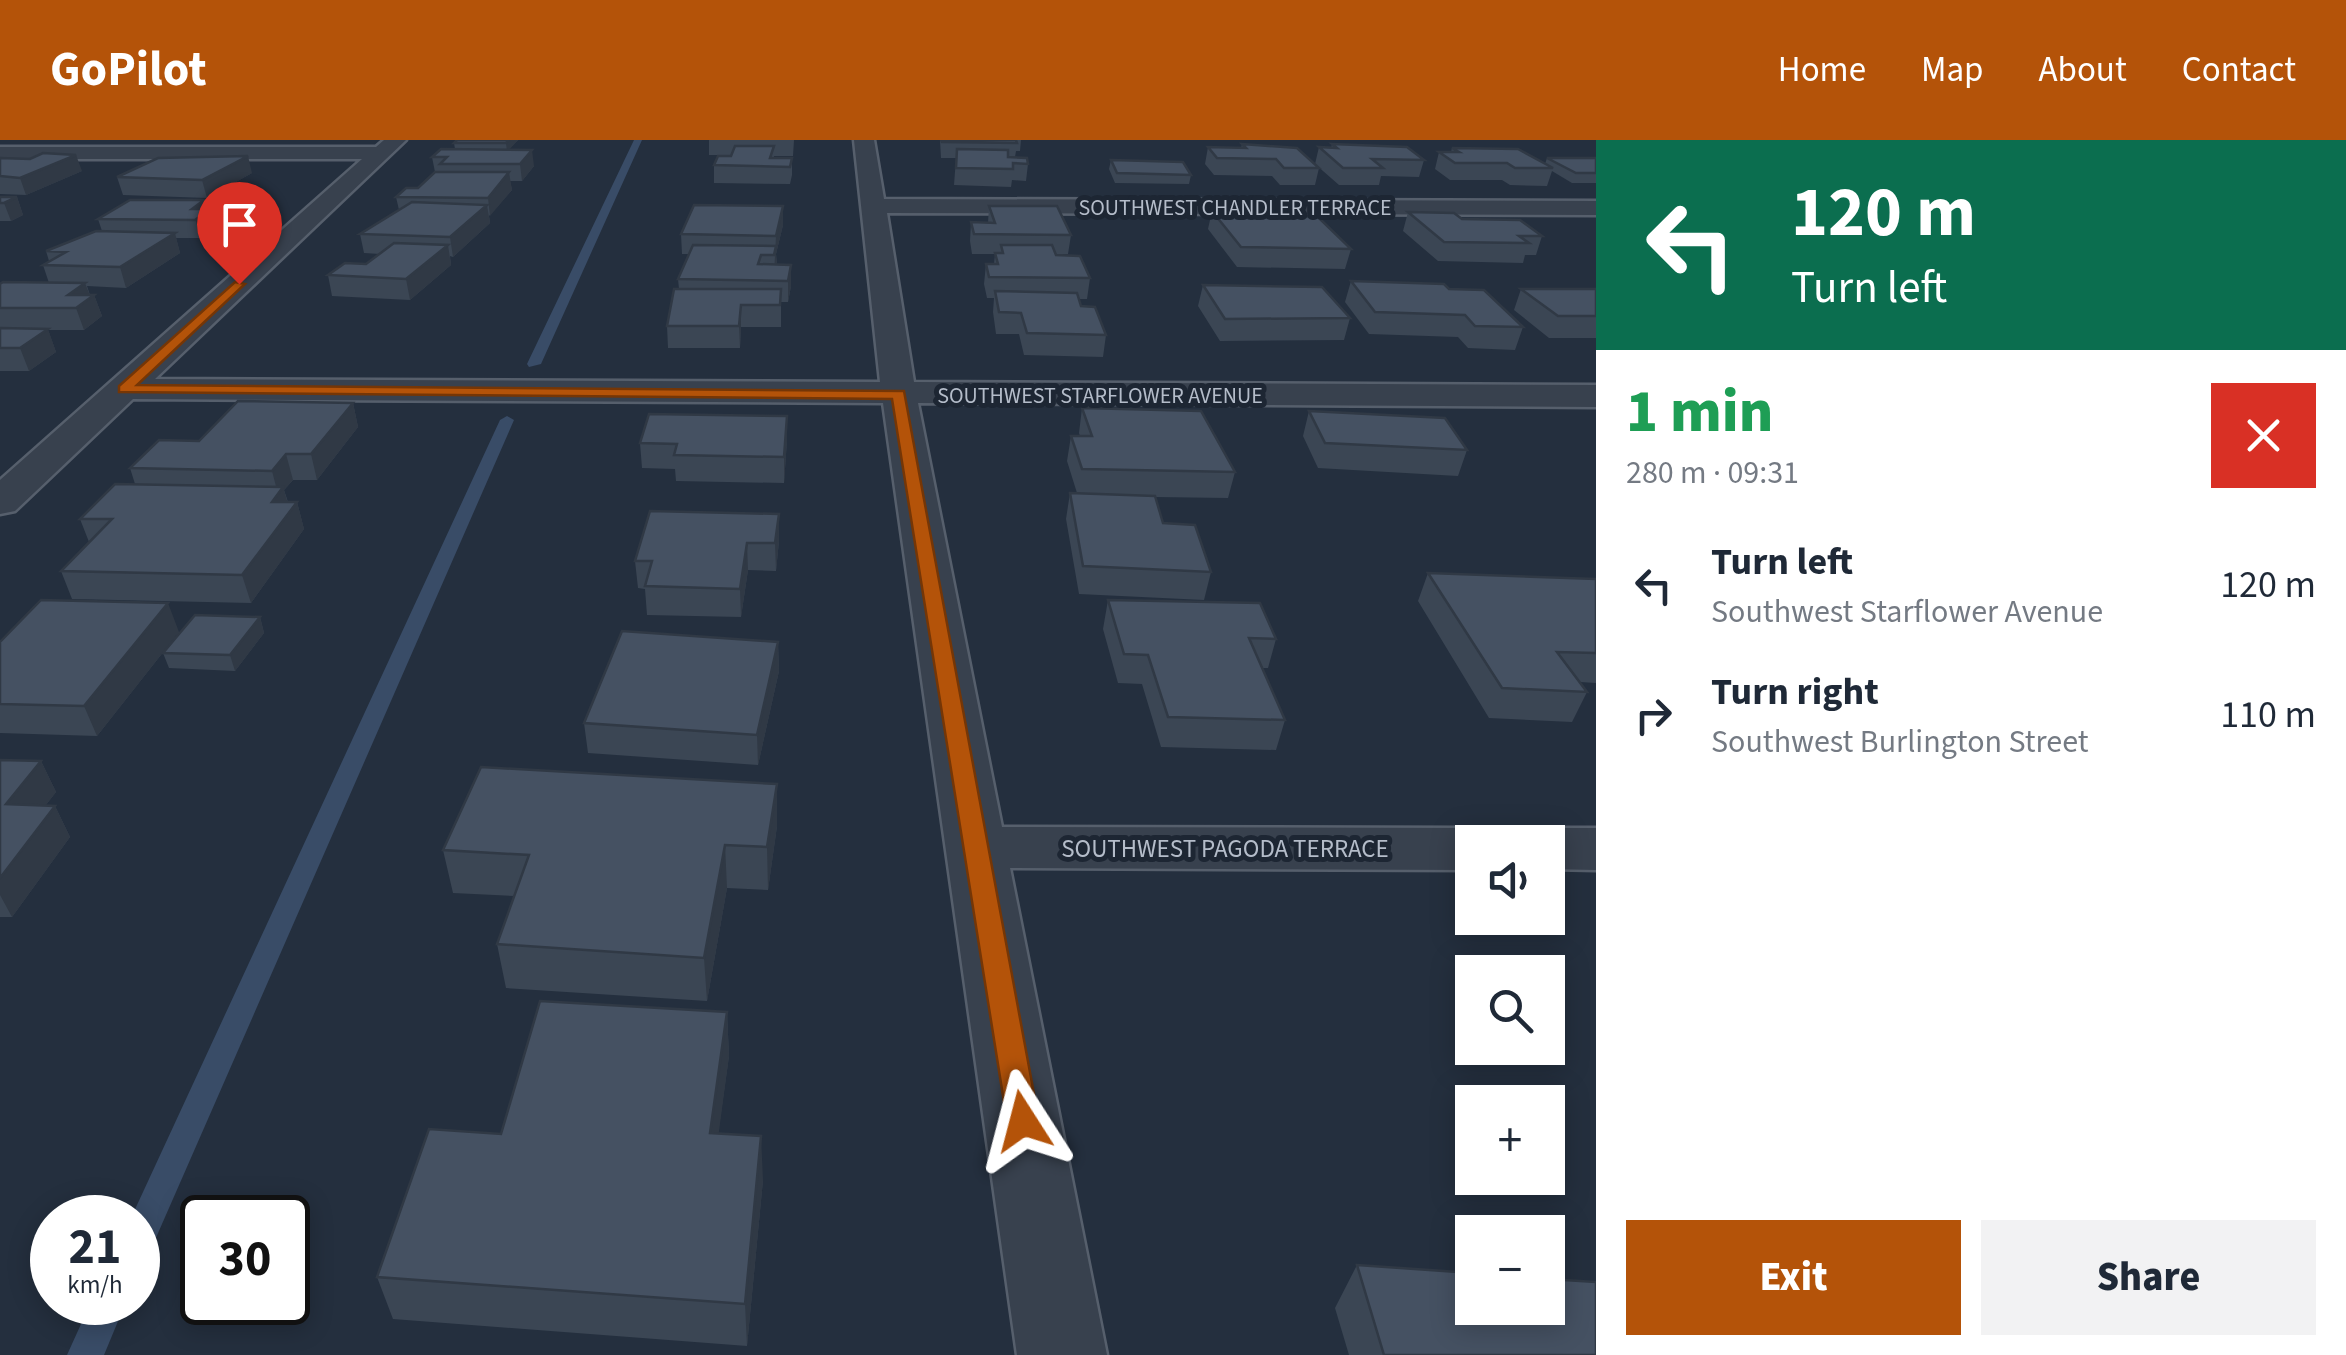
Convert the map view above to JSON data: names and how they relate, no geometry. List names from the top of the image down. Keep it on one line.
{"streets":{"street":["SOUTHWEST CHANDLER TERRACE","SOUTHWEST STARFLOWER AVENUE","SOUTHWEST PAGODA TERRACE"]},"page":{"header":"GoPilot","nav":["Home","Map","About","Contact"],"turn":["120 m","Turn left"],"heading":["1 min","280 m · 09:31"],"list":[{"name":"Turn left","note":"Southwest Starflower Avenue","value":"120 m"},{"name":"Turn right","note":"Southwest Burlington Street","value":"110 m"}],"map_buttons":["+","−"],"speed":"21 km/h","limit":"30","buttons":["Exit","Share"]}}
